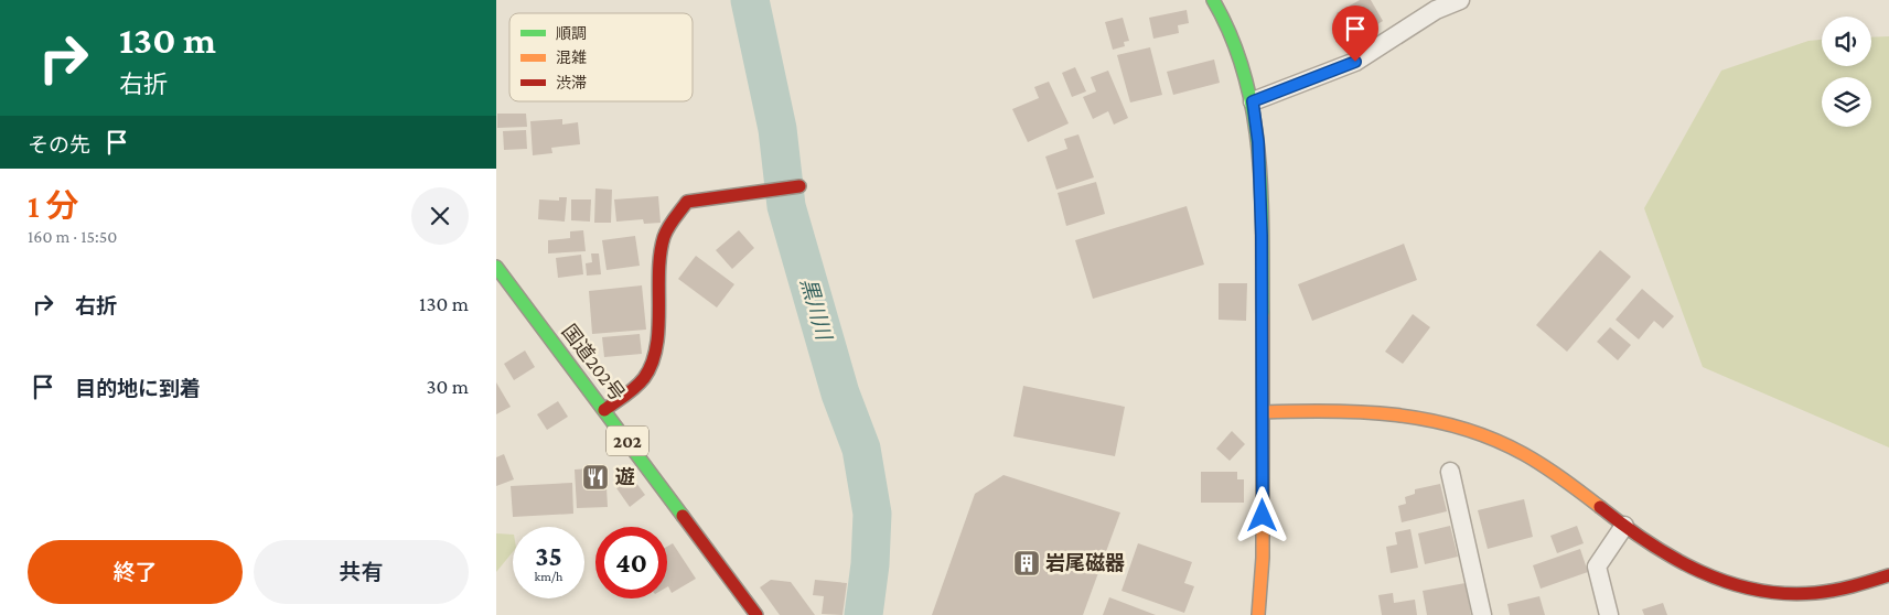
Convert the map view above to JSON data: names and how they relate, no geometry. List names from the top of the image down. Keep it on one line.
{"streets":{"main road":["国道202号","202"]},"water":["黒川川"],"places":{"restaurant":["遊"],"building":["岩尾磁器"]},"legend":["順調","混雑","渋滞"],"page":{"turn":["130 m","右折"],"then":"その先","heading":["1 分","160 m · 15:50"],"list":[{"name":"右折","value":"130 m"},{"name":"目的地に到着","value":"30 m"}],"speed":"35 km/h","limit":"40","buttons":["終了","共有"]}}
